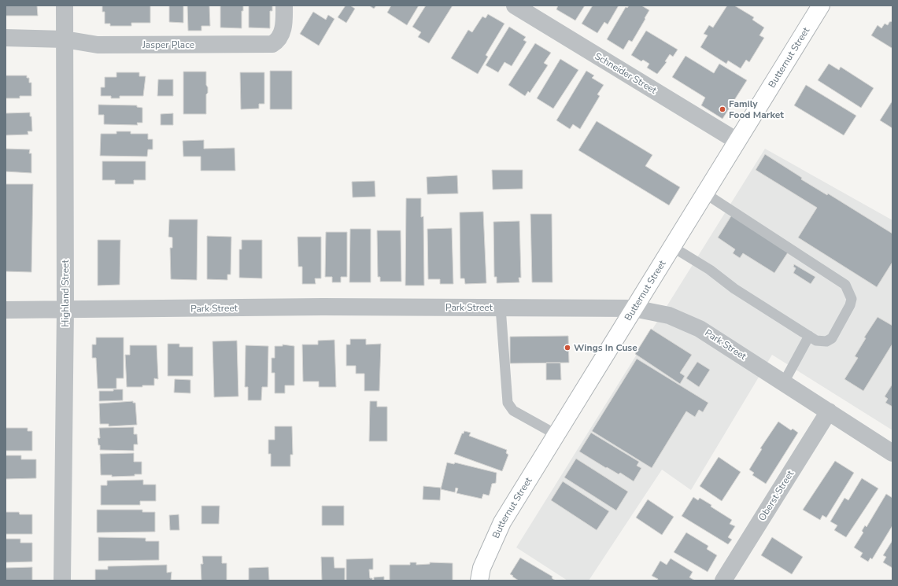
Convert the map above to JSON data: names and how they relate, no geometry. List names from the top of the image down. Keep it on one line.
{"streets":{"street":["Jasper Place","Butternut Street","Schneider Street","Highland Street","Park Street","Oberst Street"]},"crossings":[["Jasper Place","Highland Street"],["Butternut Street","Schneider Street"],["Butternut Street","Park Street"],["Highland Street","Park Street"],["Park Street","Oberst Street"]],"places":["Family Food Market","Wings In Cuse"]}
